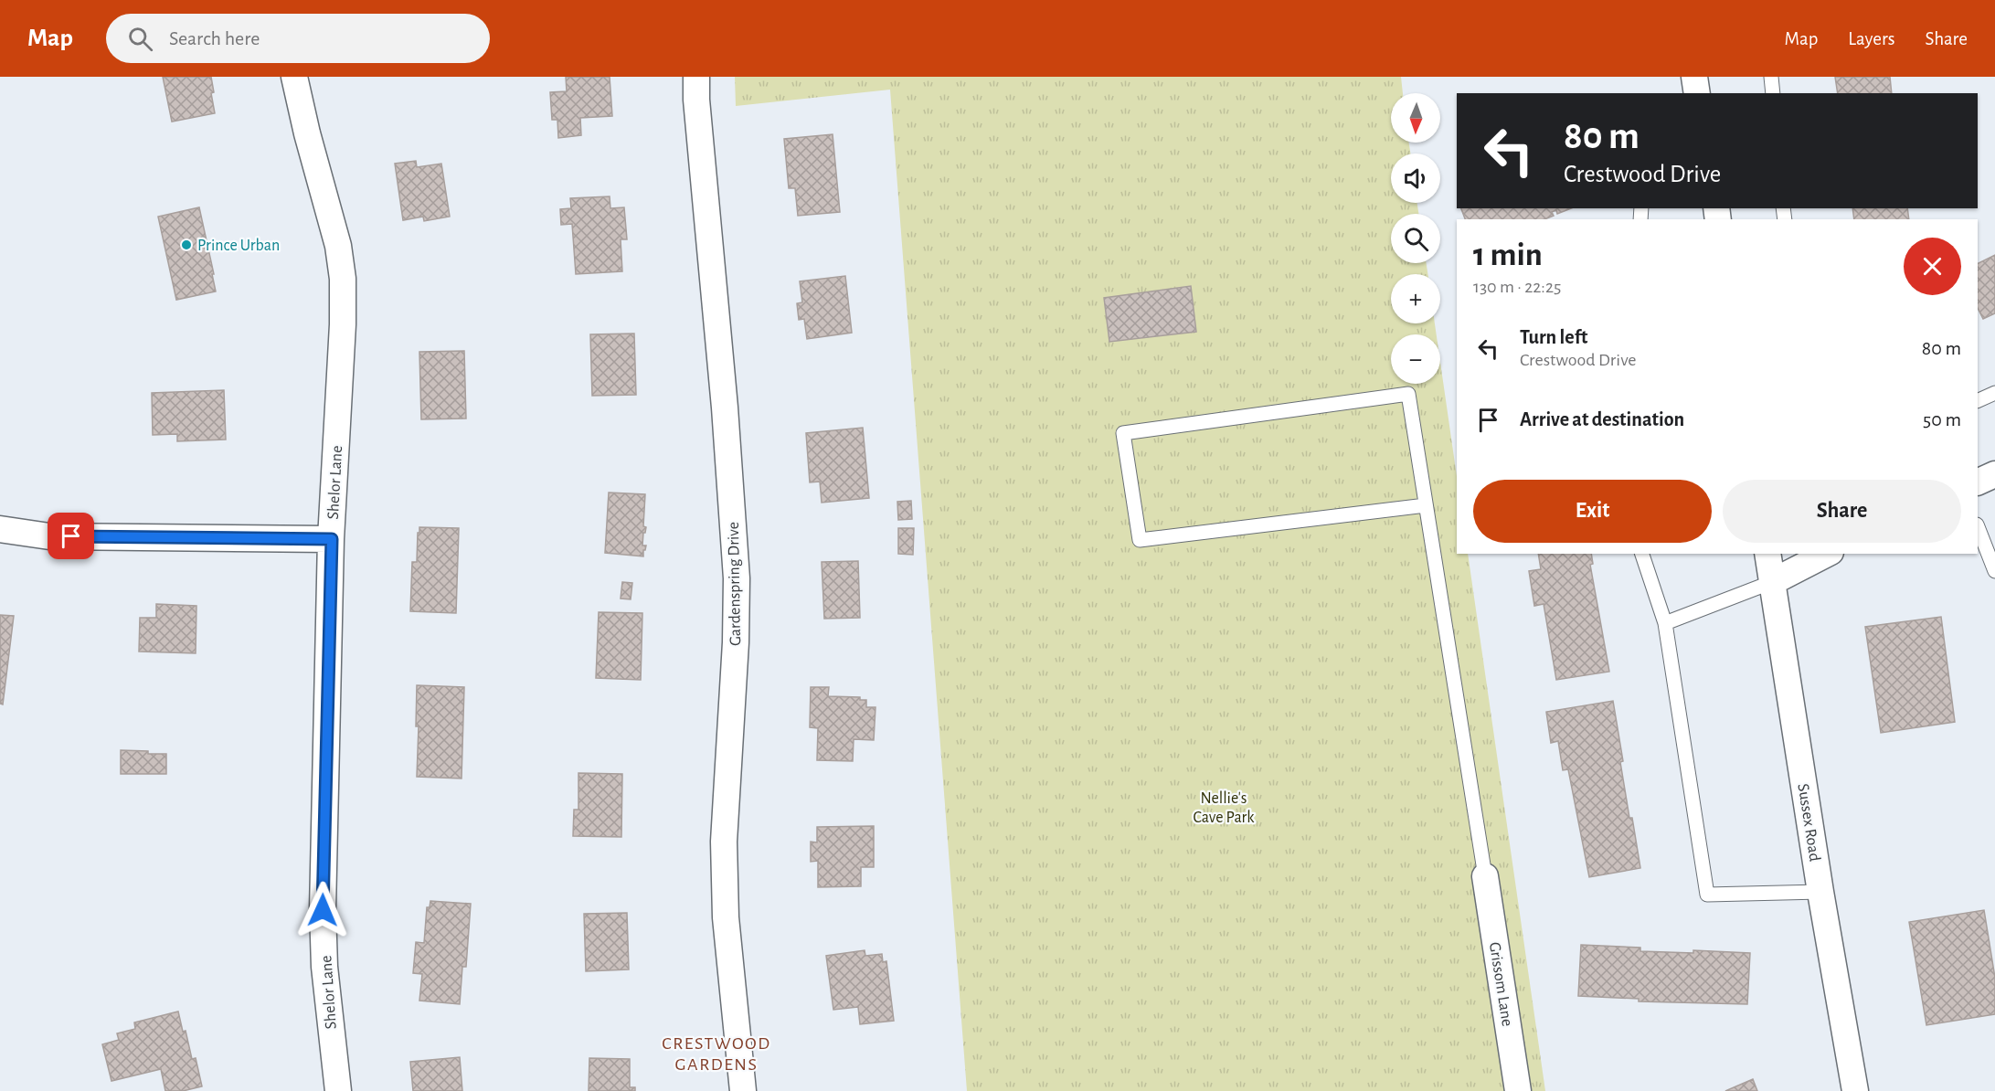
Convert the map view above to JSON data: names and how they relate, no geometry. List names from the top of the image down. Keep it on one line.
{"streets":{"street":["Shelor Lane","Gardenspring Drive","Sussex Road","Grissom Lane"]},"districts":["CRESTWOOD GARDENS"],"parks":["Nellie's Cave Park"],"places":["Prince Urban"],"north":"bottom","page":{"header":"Map","search":"Search here","nav":["Map","Layers","Share"],"map_buttons":["+","−"],"turn":["80 m","Crestwood Drive"],"heading":["1 min","130 m · 22:25"],"list":[{"name":"Turn left","note":"Crestwood Drive","value":"80 m"},{"name":"Arrive at destination","value":"50 m"}],"buttons":["Exit","Share"]}}
